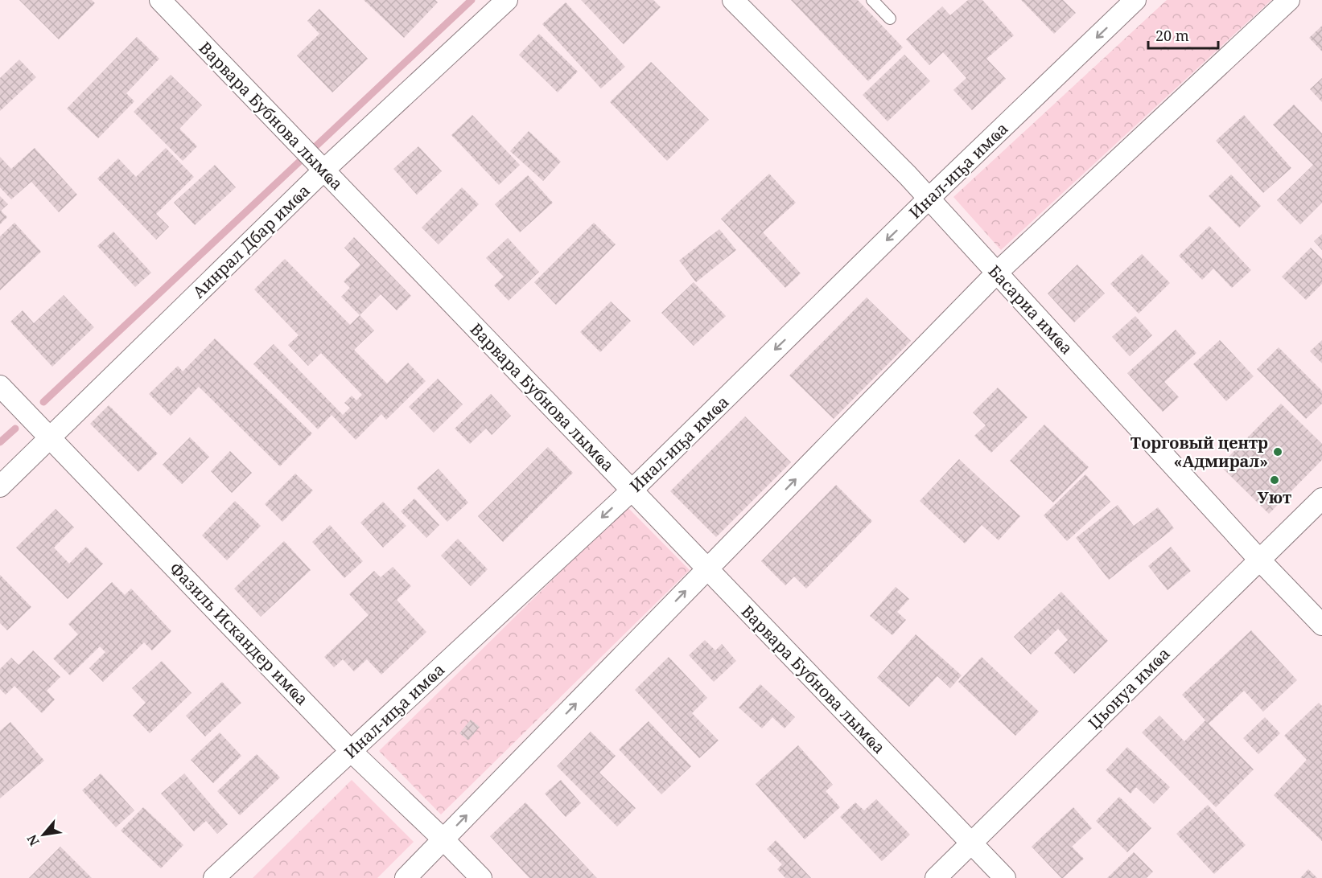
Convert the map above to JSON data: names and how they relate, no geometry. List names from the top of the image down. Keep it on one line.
{"streets":{"street":["Варвара Бубнова лымҩа","Инал-иҧа имҩа","Аинрал Дбар имҩа","Басариа имҩа","Фазиль Искандер имҩа","Џьонуа имҩа"]},"crossings":[["Варвара Бубнова лымҩа","Инал-иҧа имҩа"],["Варвара Бубнова лымҩа","Аинрал Дбар имҩа"],["Варвара Бубнова лымҩа","Џьонуа имҩа"],["Инал-иҧа имҩа","Басариа имҩа"],["Инал-иҧа имҩа","Фазиль Искандер имҩа"],["Аинрал Дбар имҩа","Фазиль Искандер имҩа"],["Басариа имҩа","Џьонуа имҩа"]],"places":["Торговый центр «Адмирал»","Уют"],"scale_bar":"20 m","north":"bottom left"}
